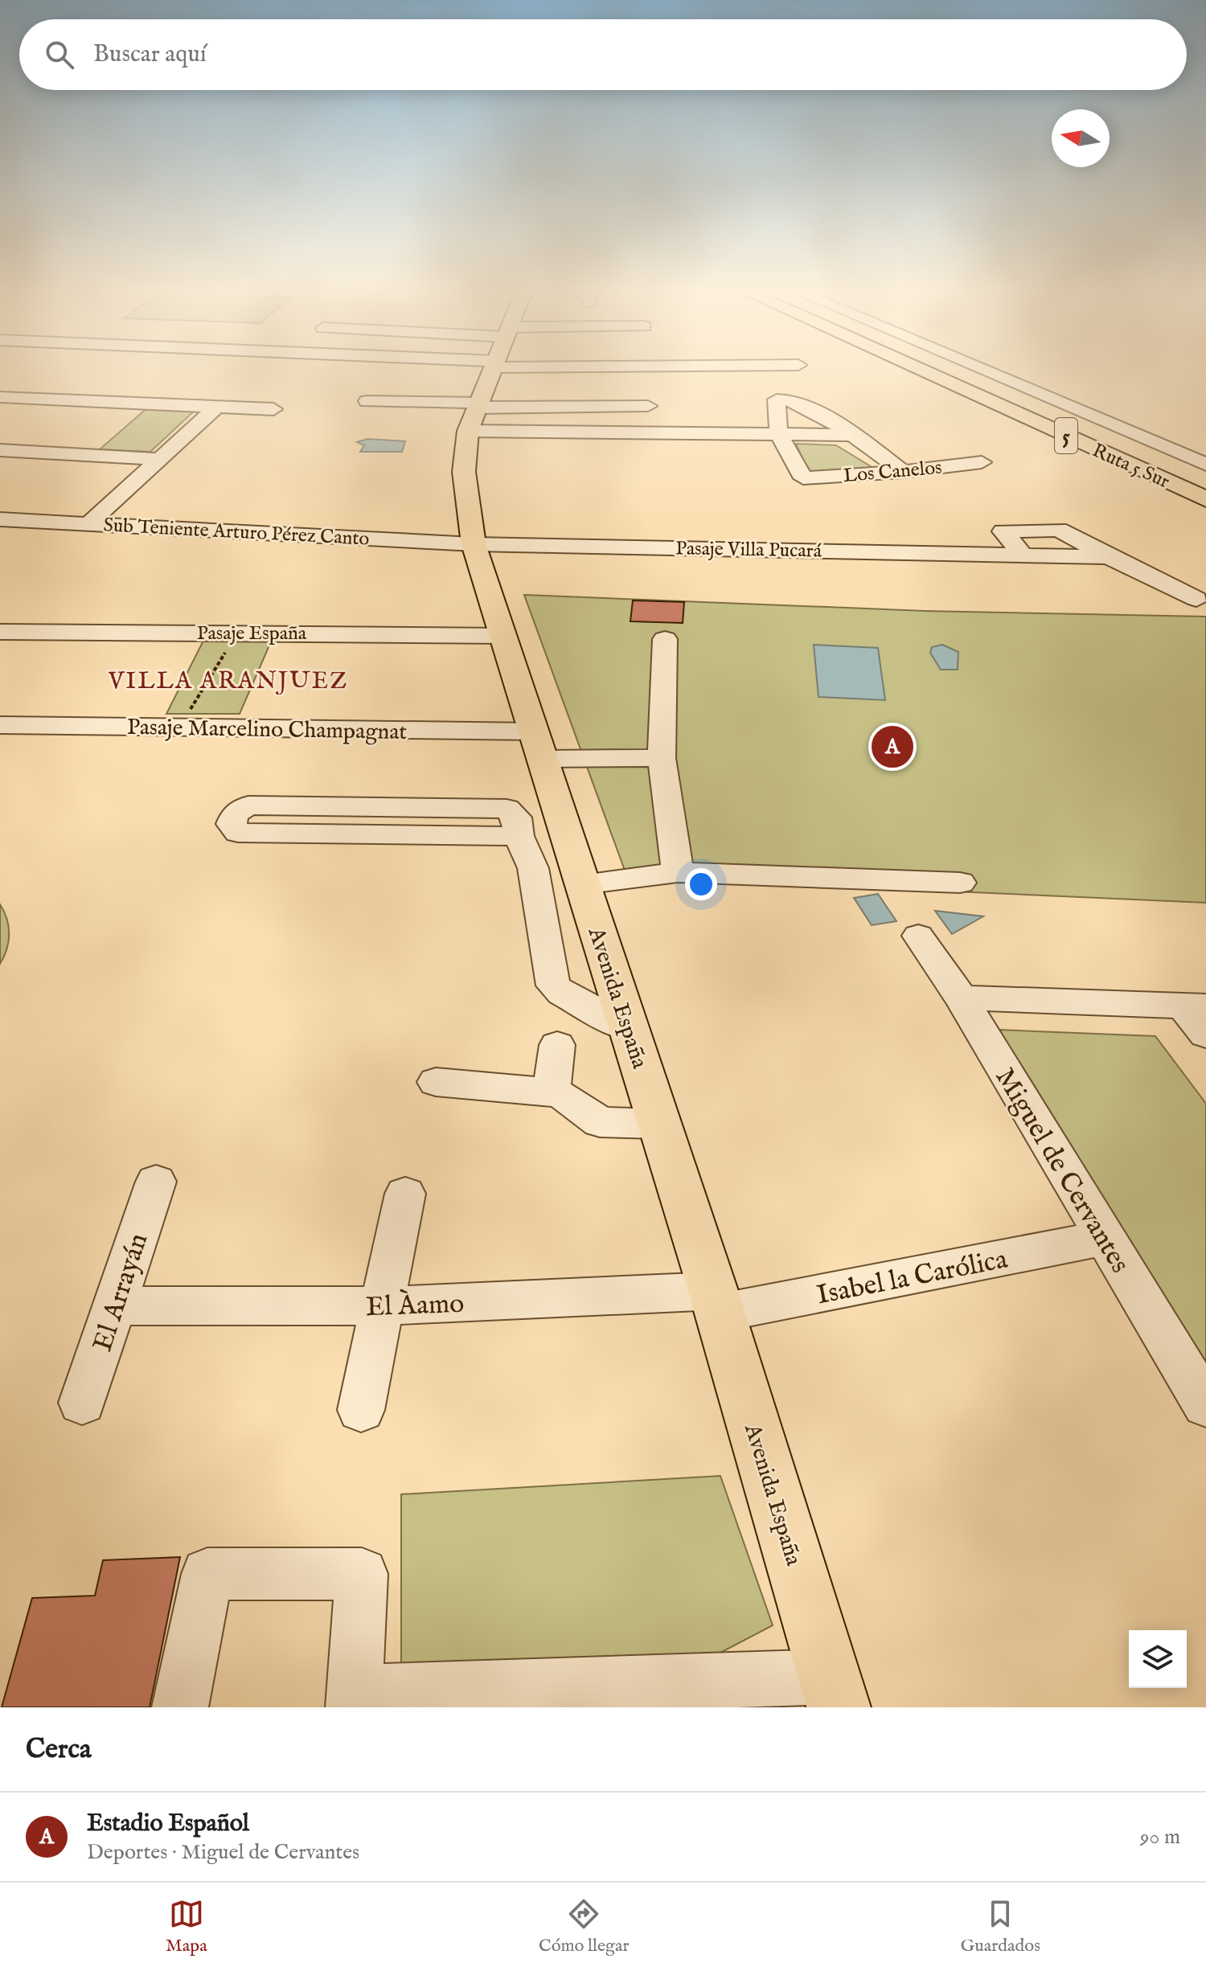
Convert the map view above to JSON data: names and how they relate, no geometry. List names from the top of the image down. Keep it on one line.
{"streets":{"main road":["5","Ruta 5 Sur","Avenida España"],"street":["Los Canelos","Sub Teniente Arturo Pérez Canto","Pasaje Villa Pucará","Pasaje España","Pasaje Marcelino Champagnat","Miguel de Cervantes","Isabel la Carólica","El Arrayán","El Àamo"]},"crossings":[["Sub Teniente Arturo Pérez Canto","Pasaje Villa Pucará"],["Sub Teniente Arturo Pérez Canto","Avenida España"],["Pasaje Villa Pucará","Avenida España"],["Pasaje España","Avenida España"],["Pasaje Marcelino Champagnat","Avenida España"],["Avenida España","Isabel la Carólica"],["Avenida España","El Àamo"],["Miguel de Cervantes","Isabel la Carólica"],["Isabel la Carólica","El Àamo"],["El Arrayán","El Àamo"]],"districts":["VILLA ARANJUEZ"],"north":"left","page":{"search":"Buscar aquí","pins":"A","heading":"Cerca","list":[{"mark":"A","name":"Estadio Español","note":"Deportes · Miguel de Cervantes","value":"90 m"}],"nav":["Mapa","Cómo llegar","Guardados"]}}
